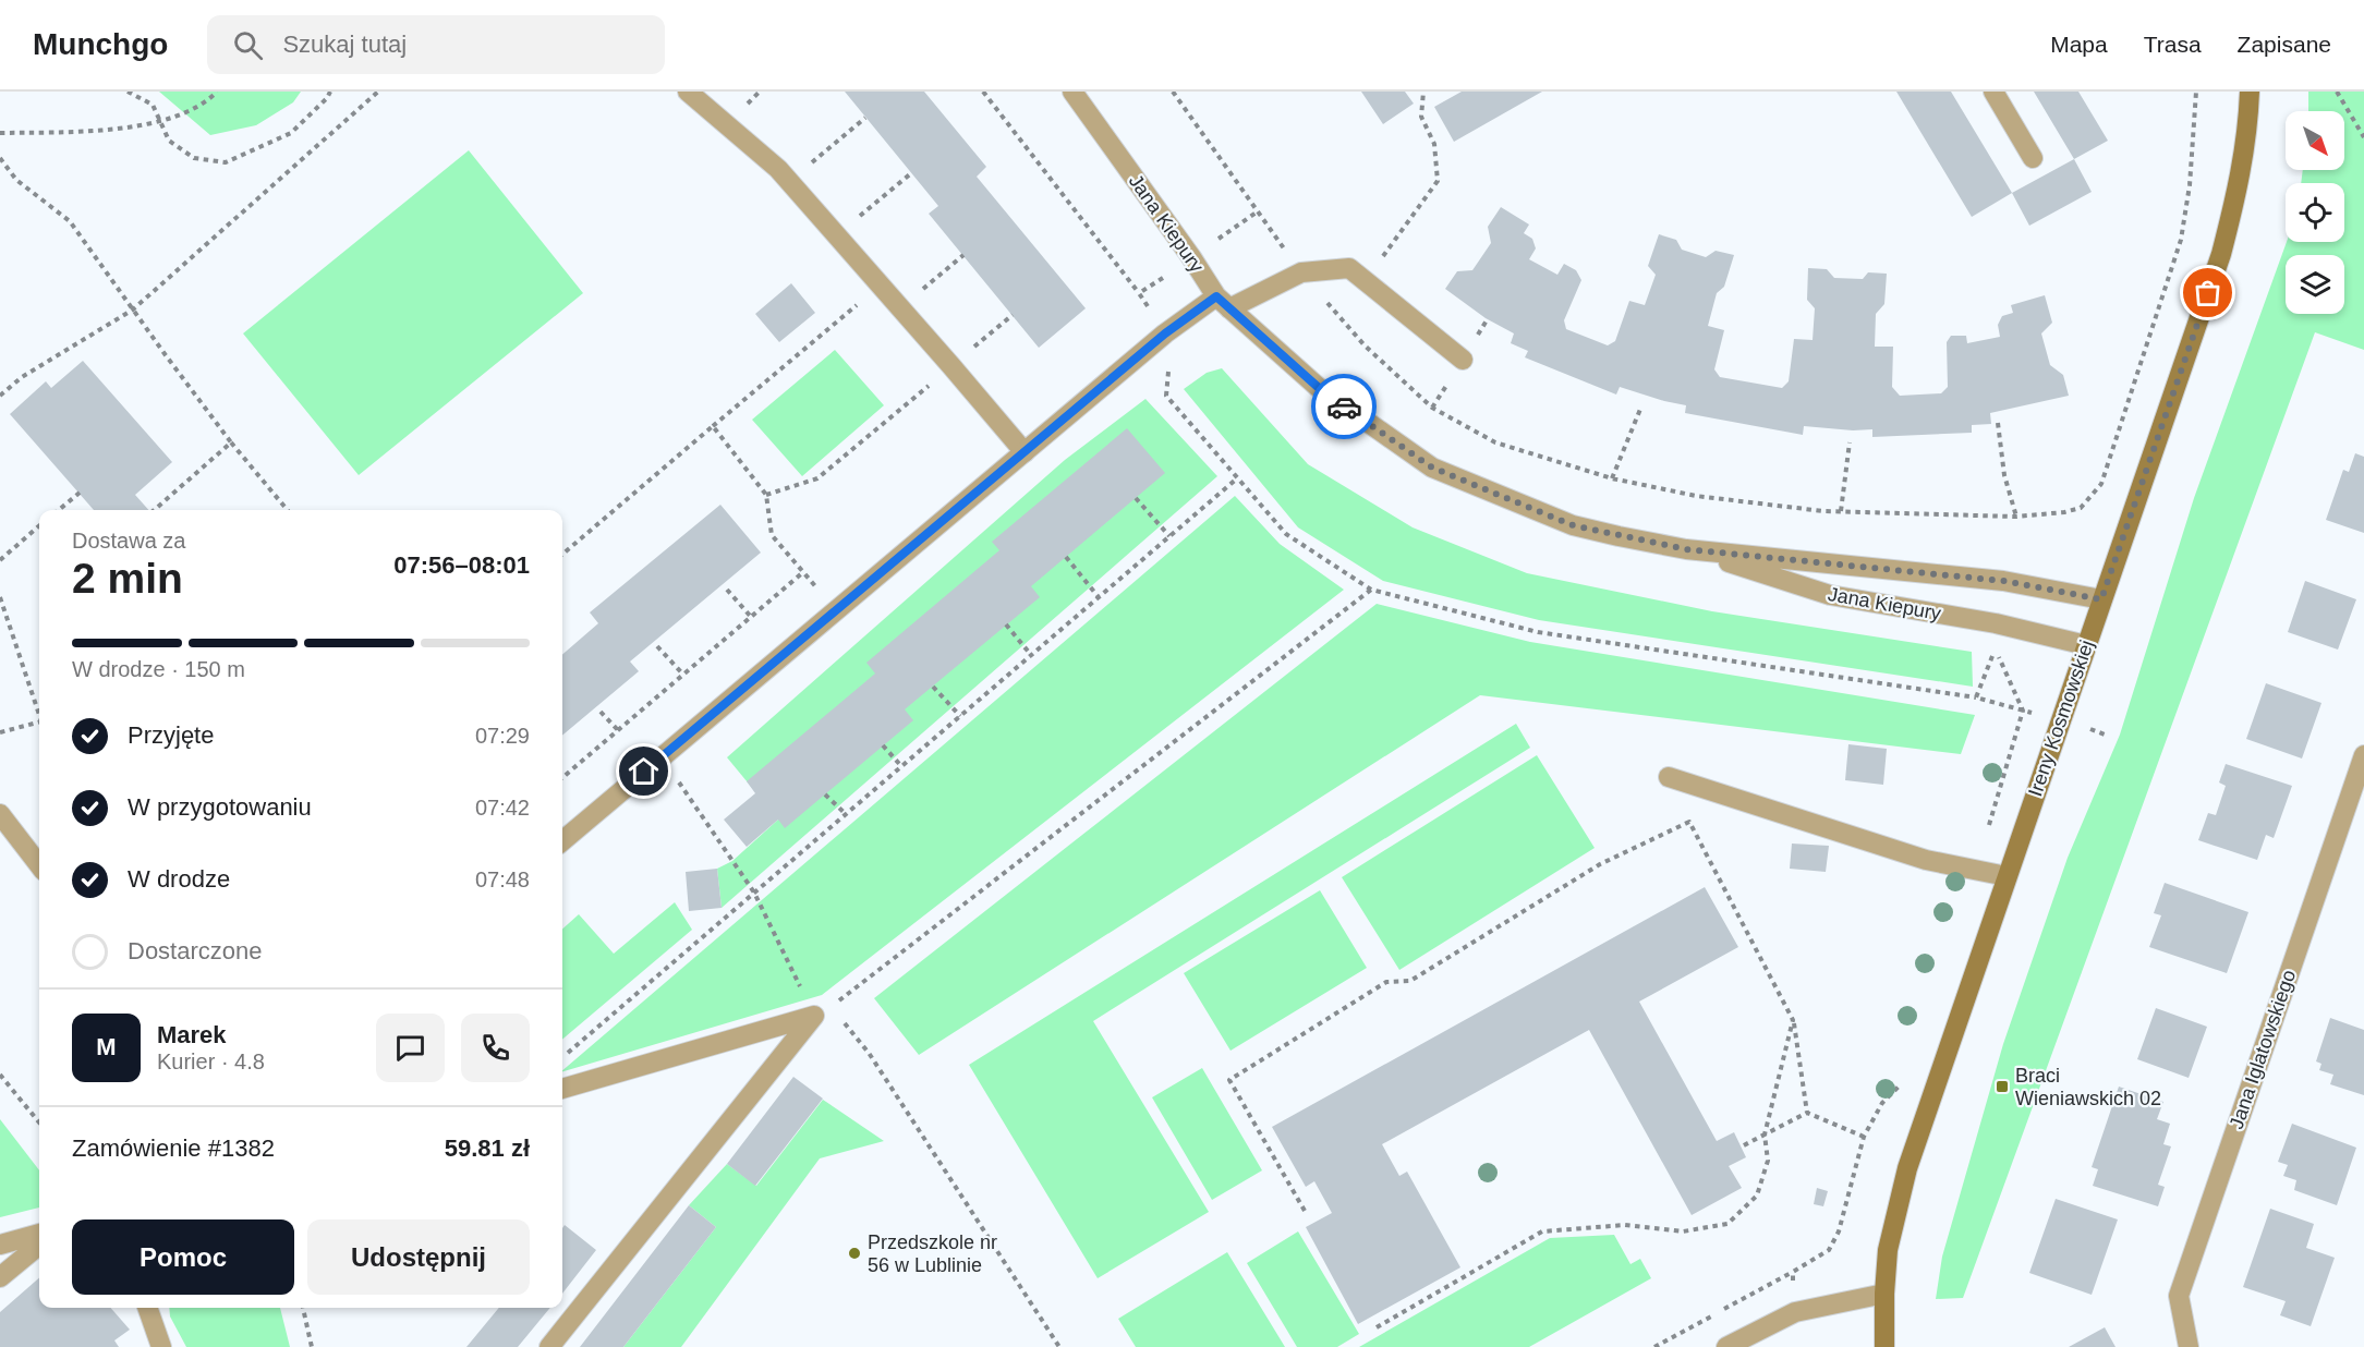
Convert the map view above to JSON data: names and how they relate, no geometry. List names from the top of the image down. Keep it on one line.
{"streets":{"street":["Jana Kiepury","Ireny Kosmowskiej","Jana Iglatowskiego"]},"crossings":[["Jana Kiepury","Ireny Kosmowskiej"]],"places":{"transit":["Braci Wieniawskich 02"],"other":["Przedszkole nr 56 w Lublinie"]},"north":"bottom right","page":{"header":"Munchgo","search":"Szukaj tutaj","nav":["Mapa","Trasa","Zapisane"],"heading":["2 min","Dostawa za","07:56–08:01"],"panel":["Marek","Kurier · 4.8","Zamówienie #1382","59.81 zł"],"bar":"W drodze · 150 m","list":[["Przyjęte","07:29"],["W przygotowaniu","07:42"],["W drodze","07:48"],"Dostarczone"],"round":"M","buttons":["Pomoc","Udostępnij"]}}
